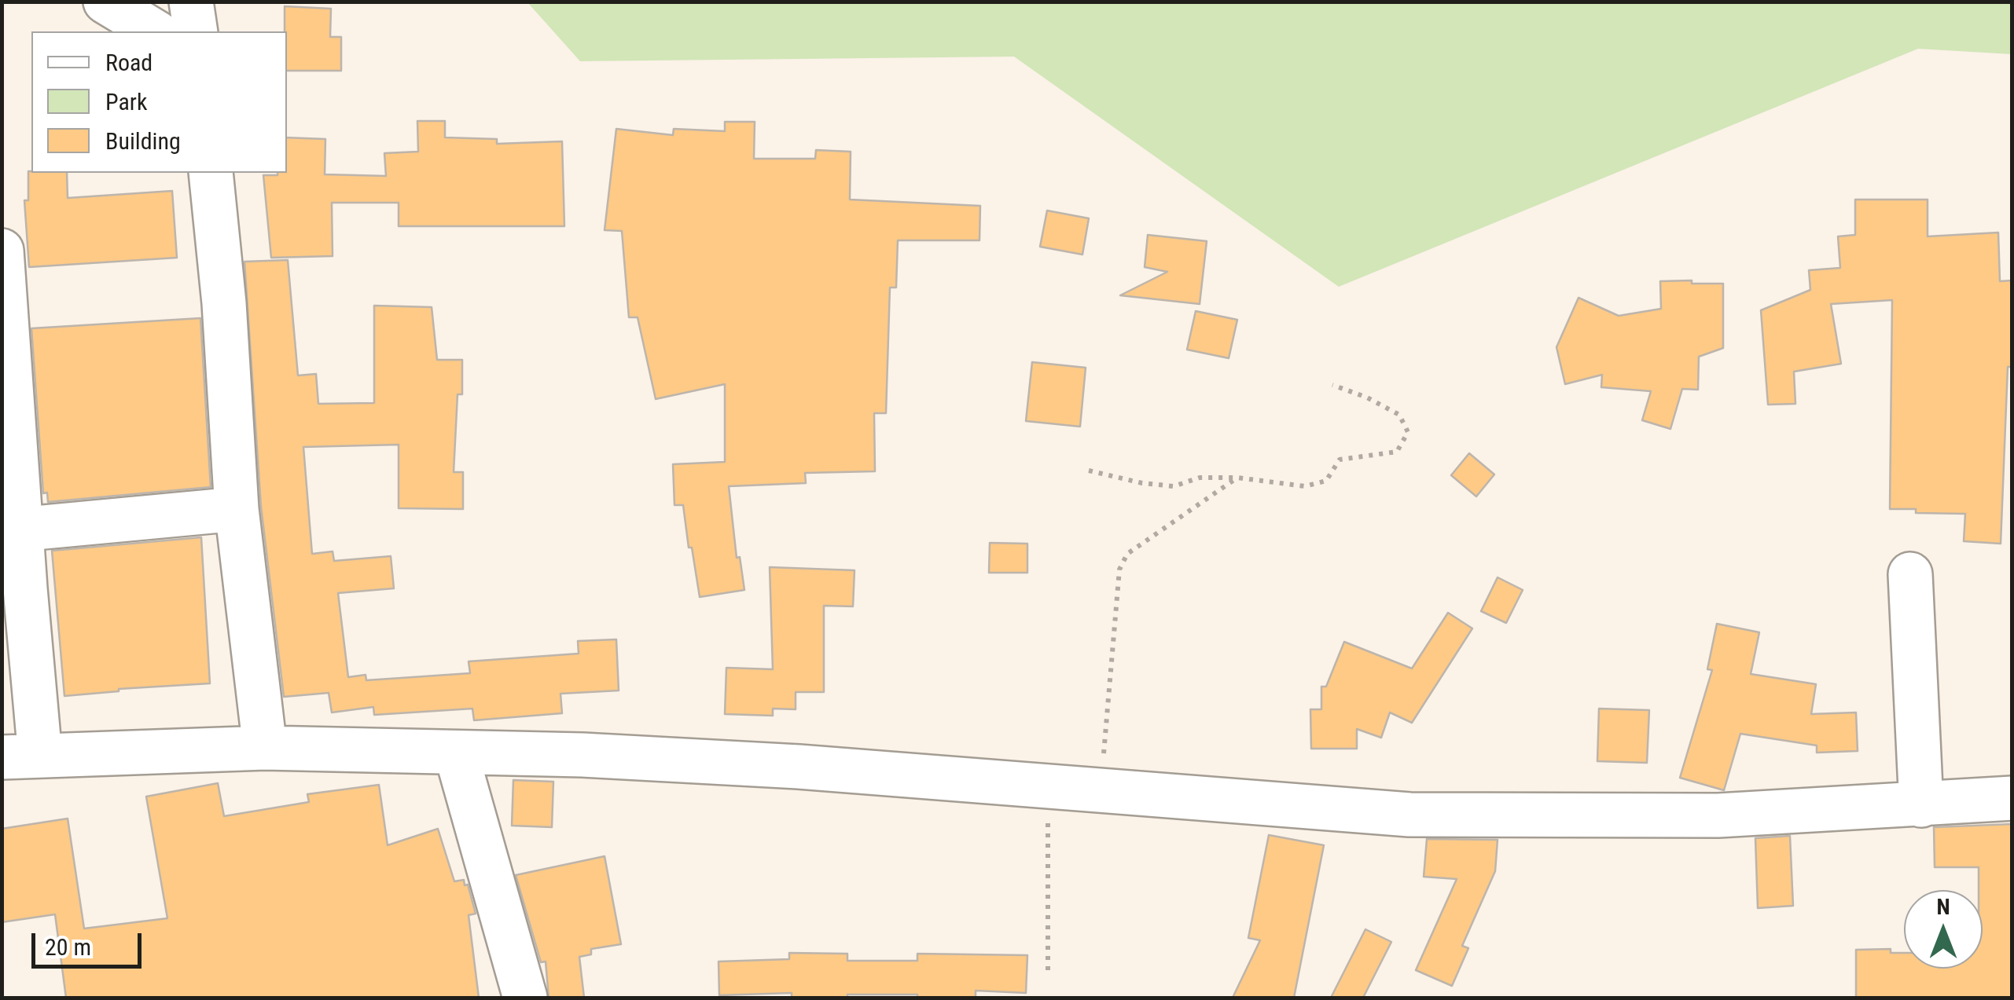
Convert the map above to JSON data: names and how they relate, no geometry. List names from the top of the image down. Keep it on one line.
{"legend":["Road","Park","Building"],"scale_bar":"20 m","north":"top"}
